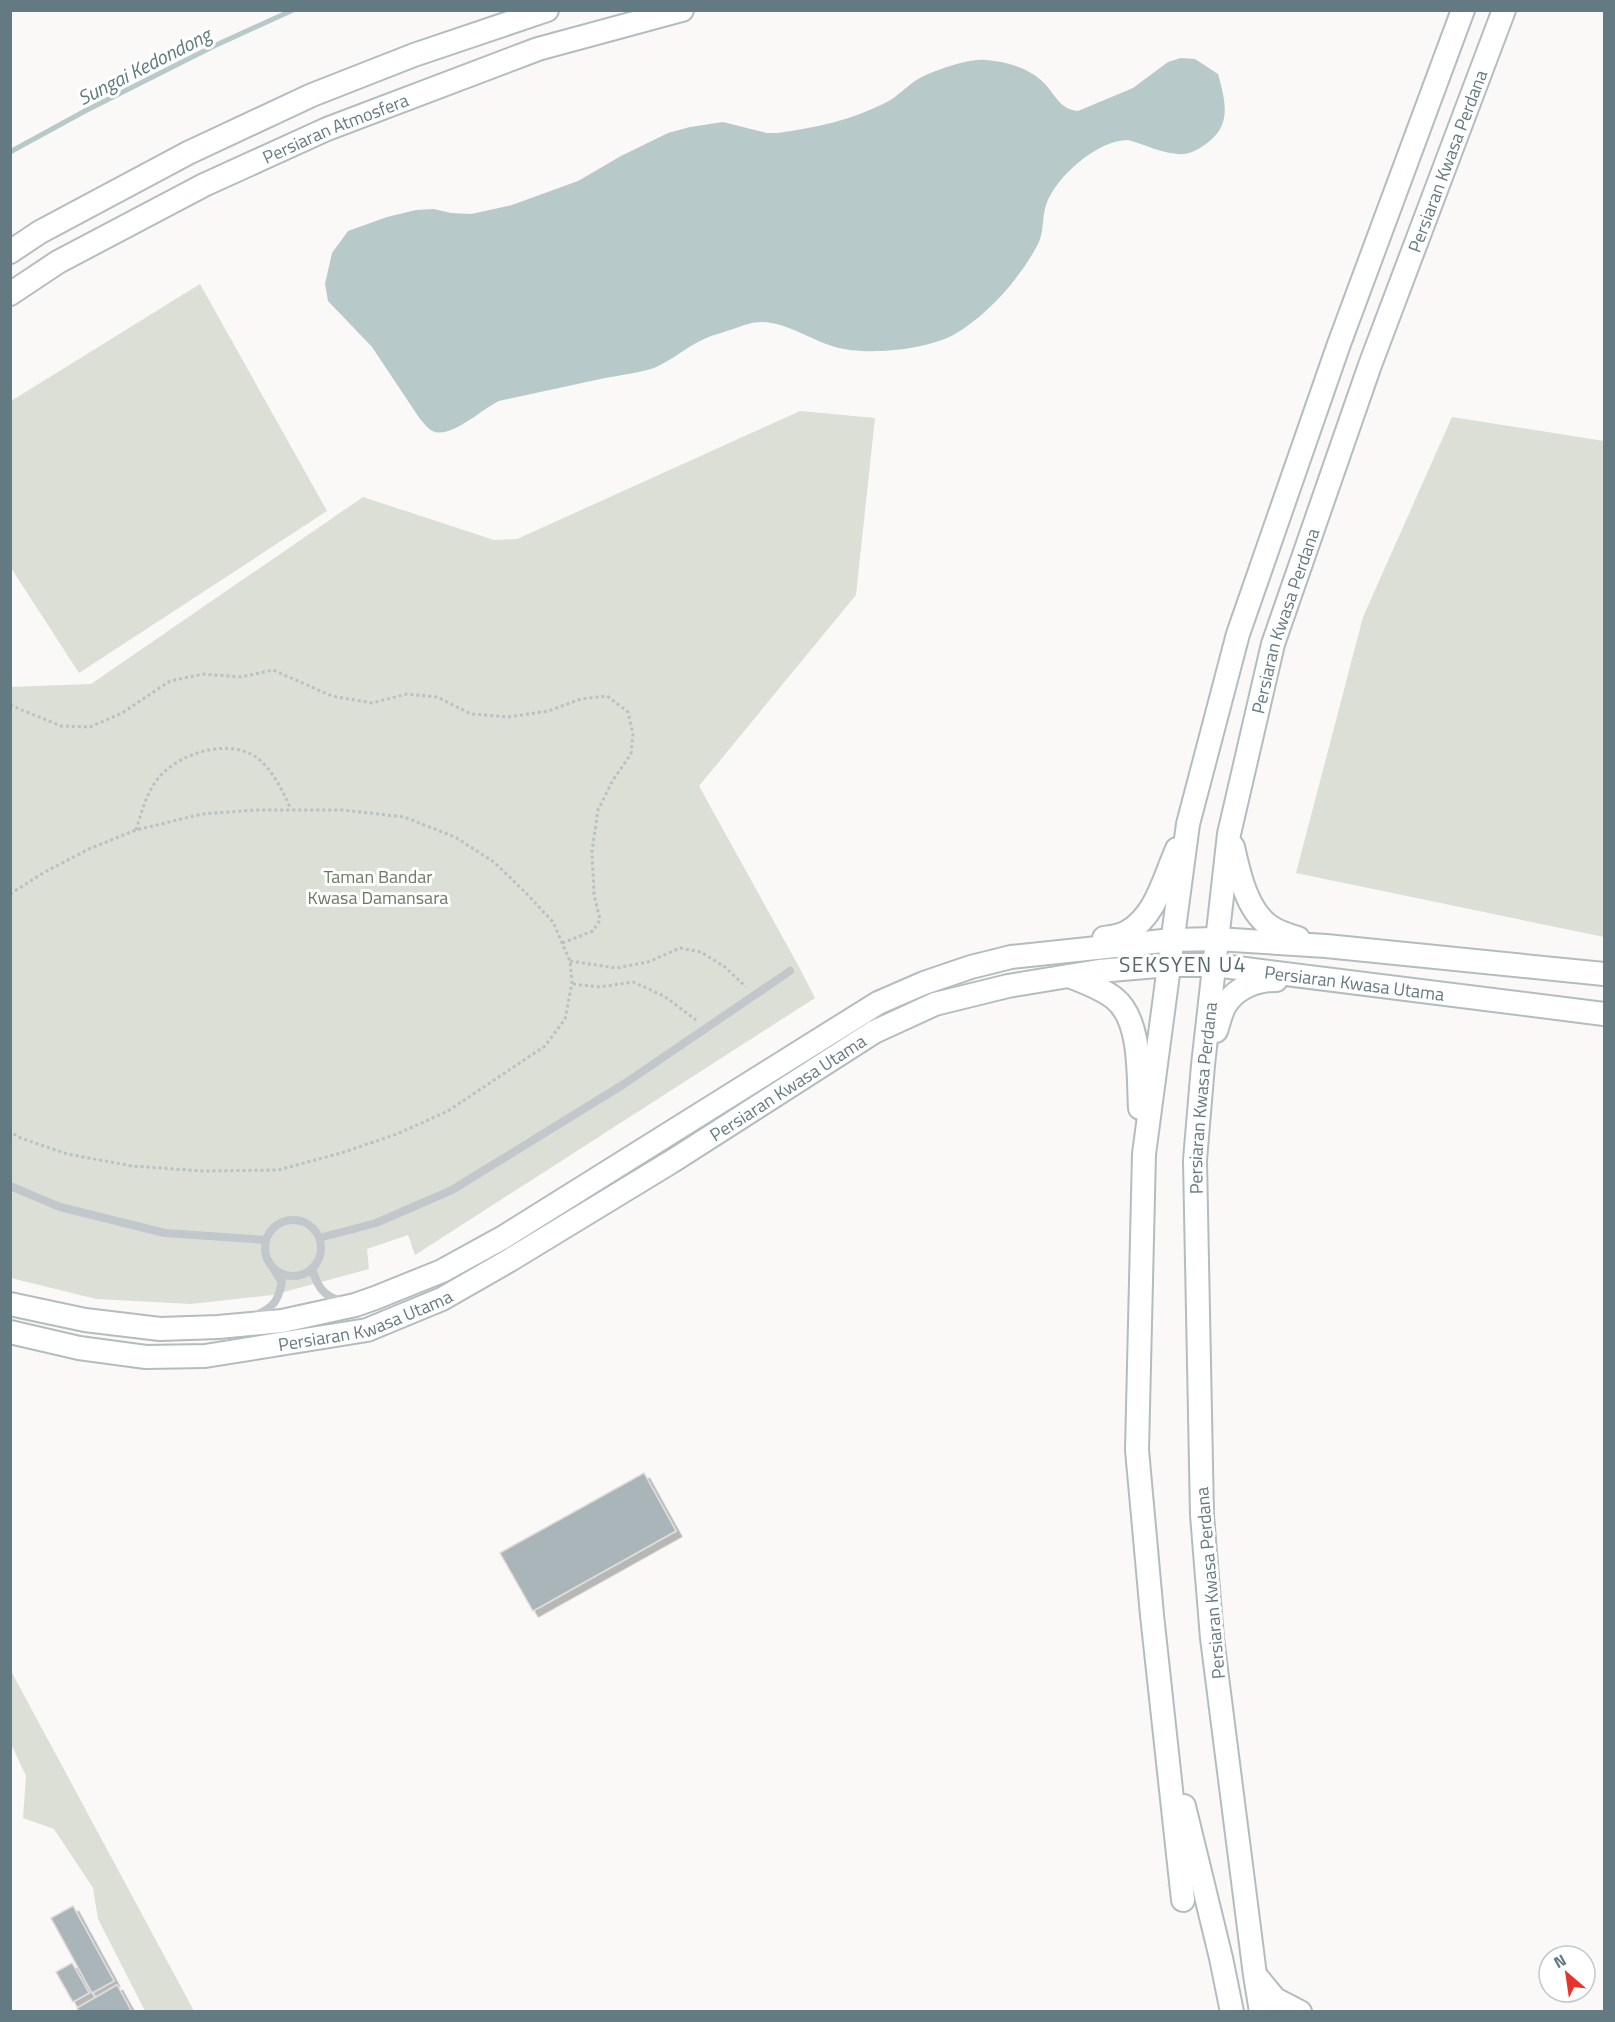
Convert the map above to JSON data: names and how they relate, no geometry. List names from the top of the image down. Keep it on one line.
{"streets":{"main road":["Persiaran Atmosfera","Persiaran Kwasa Perdana","Persiaran Kwasa Utama"]},"crossings":[["Persiaran Kwasa Perdana","Persiaran Kwasa Utama"]],"districts":["SEKSYEN U4"],"water":["Sungai Kedondong"],"parks":["Taman Bandar Kwasa Damansara"],"north":"top left"}
